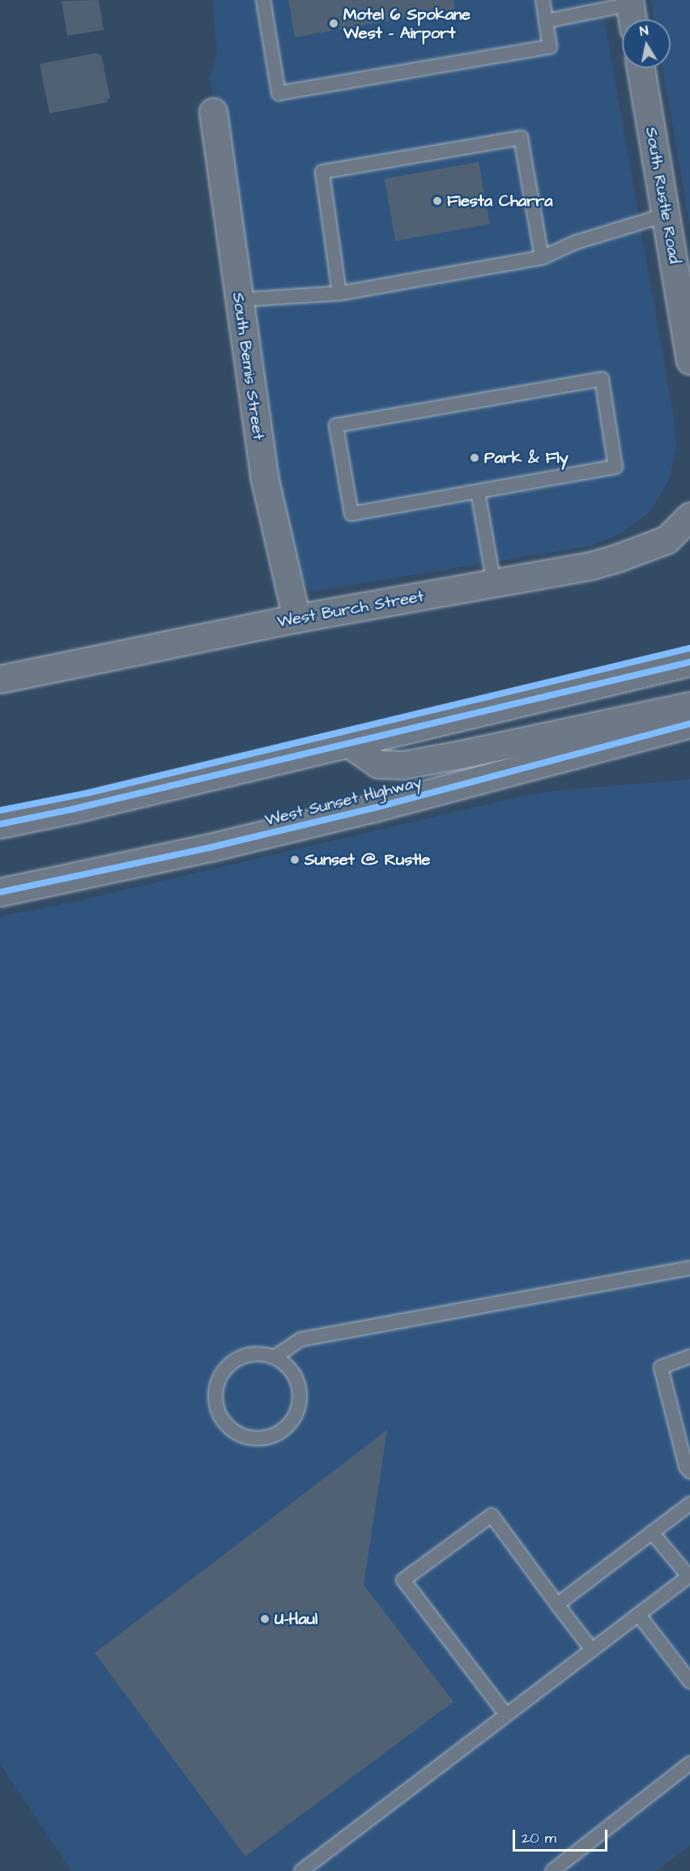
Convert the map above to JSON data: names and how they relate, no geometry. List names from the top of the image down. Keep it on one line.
{"streets":{"main road":["South Rustle Road","South Bemis Street","West Burch Street","West Sunset Highway"]},"crossings":[["South Bemis Street","West Burch Street"]],"places":["Motel 6 Spokane West - Airport","Fiesta Charra","Park & Fly","Sunset @ Rustle","U-Haul"],"scale_bar":"20 m","north":"top"}
